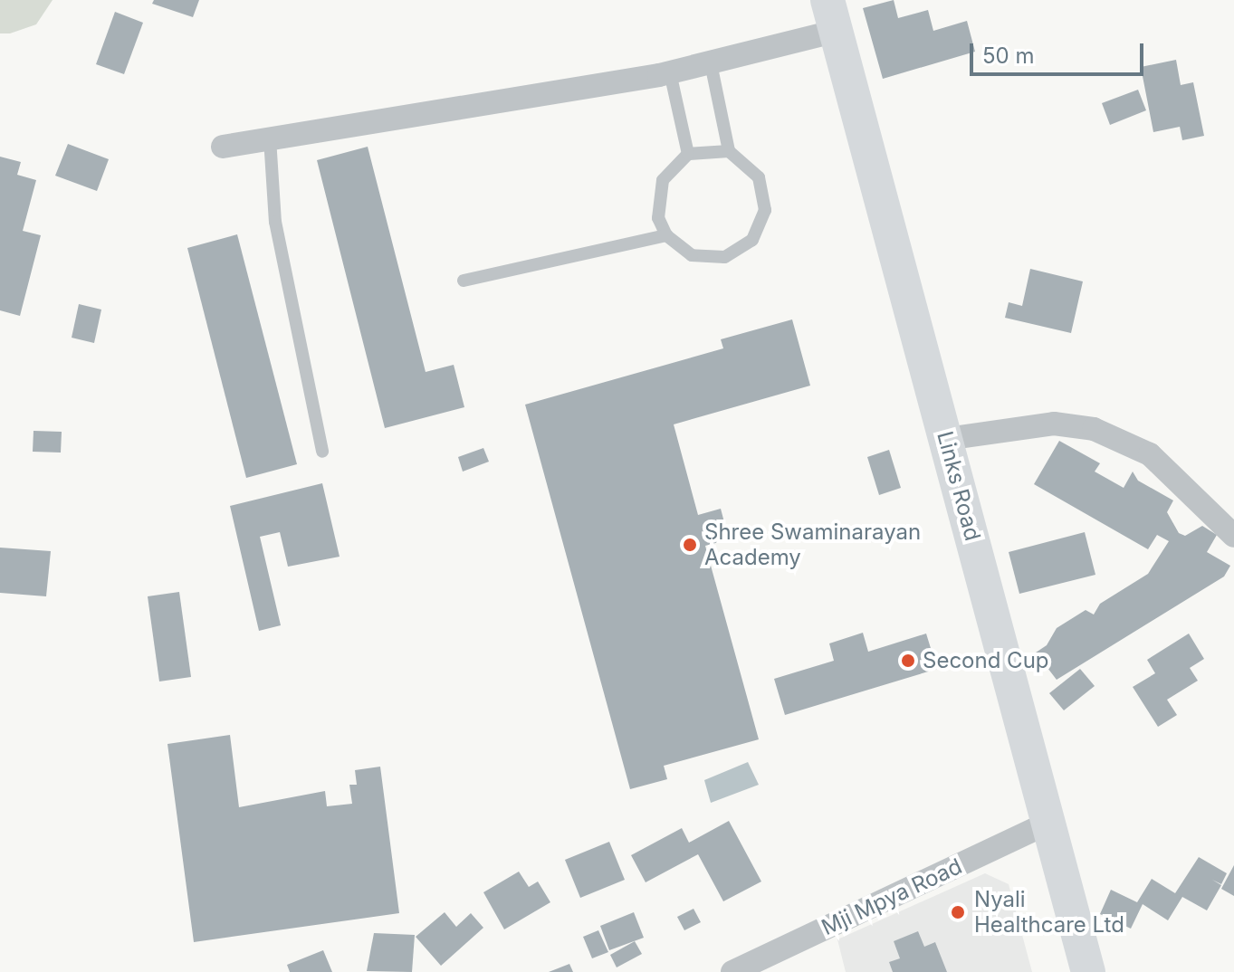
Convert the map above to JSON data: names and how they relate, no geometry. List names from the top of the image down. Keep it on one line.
{"streets":{"main road":["Links Road"],"street":["Mji Mpya Road"]},"crossings":[["Links Road","Mji Mpya Road"]],"places":["Shree Swaminarayan Academy","Second Cup","Nyali Healthcare Ltd"],"scale_bar":"50 m"}
